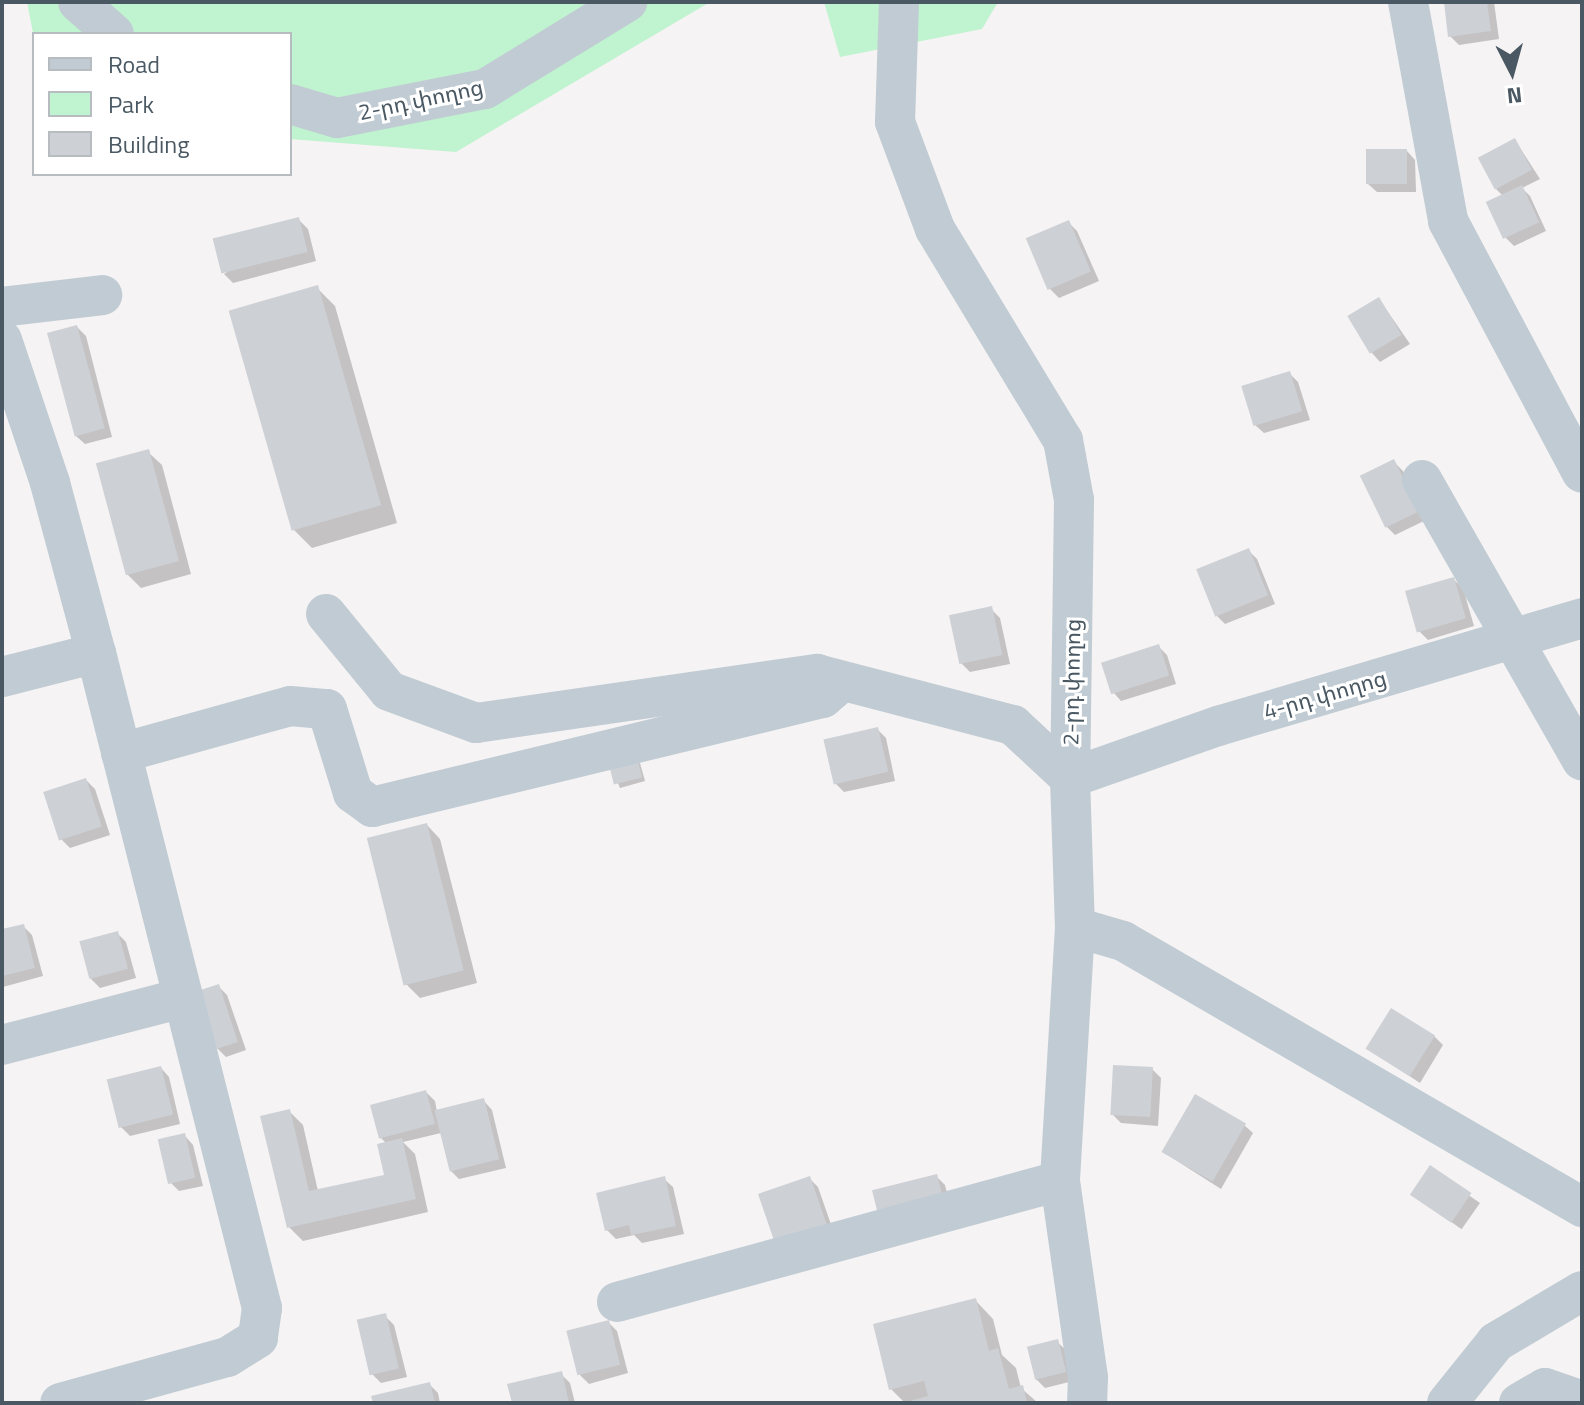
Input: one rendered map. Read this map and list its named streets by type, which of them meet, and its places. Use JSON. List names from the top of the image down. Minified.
{"streets":{"street":["2-րդ փողոց","4-րդ փողոց"]},"crossings":[["2-րդ փողոց","4-րդ փողոց"]],"legend":["Road","Park","Building"],"north":"bottom"}
